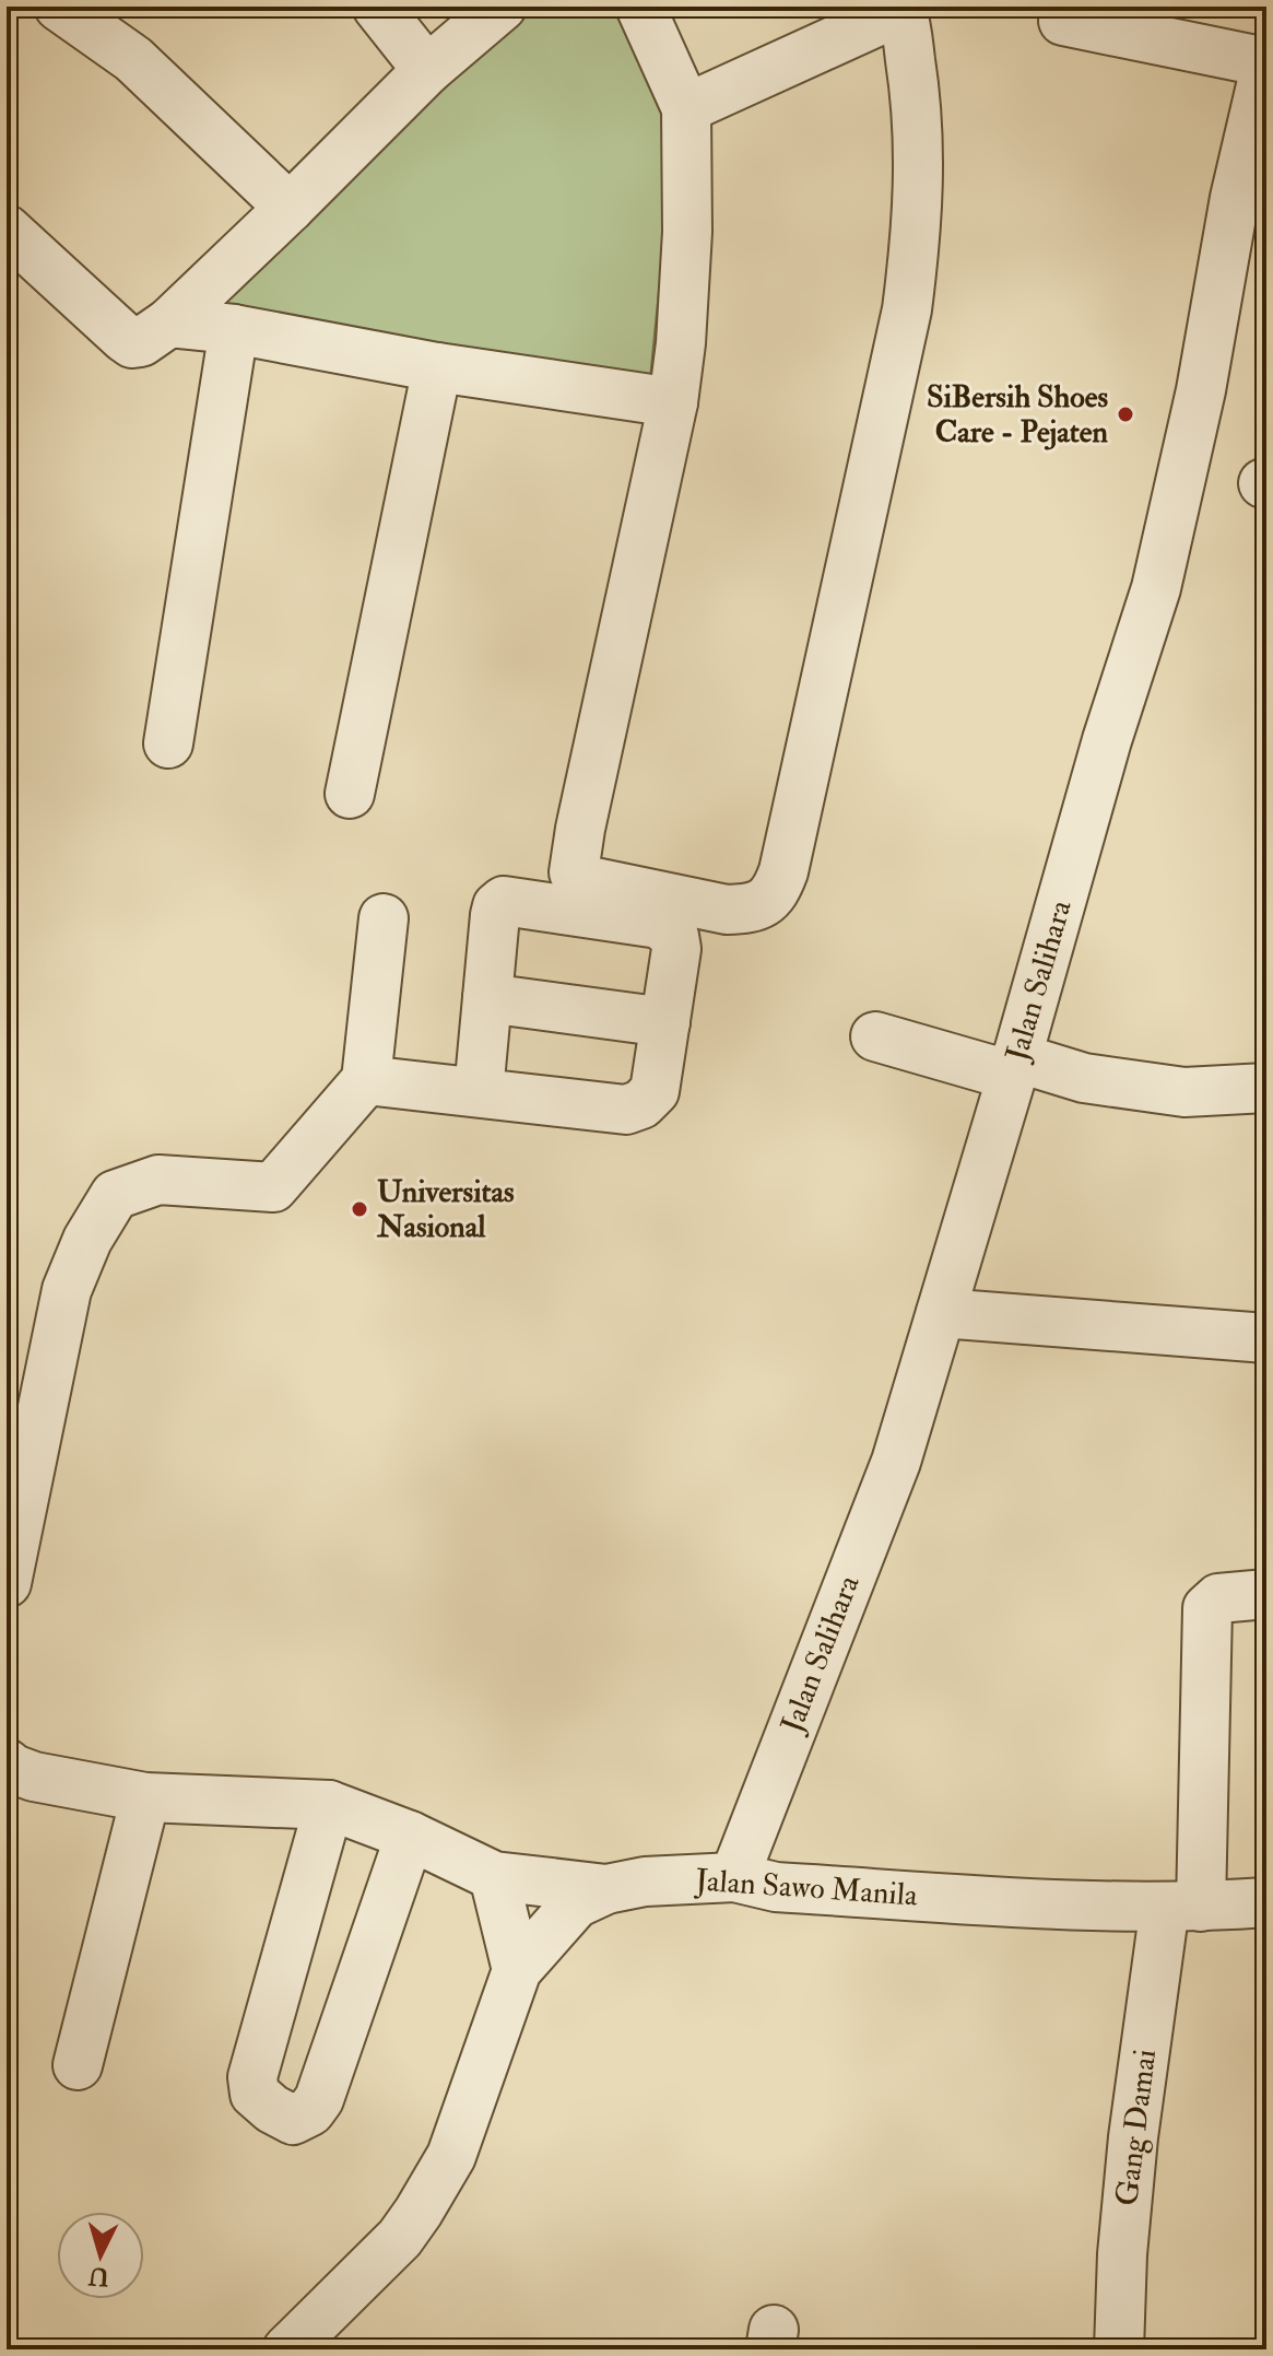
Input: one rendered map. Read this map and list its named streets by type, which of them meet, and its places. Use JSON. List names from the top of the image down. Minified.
{"streets":{"street":["Jalan Salihara","Jalan Sawo Manila","Gang Damai"]},"crossings":[["Jalan Salihara","Jalan Sawo Manila"],["Jalan Sawo Manila","Gang Damai"]],"places":["SiBersih Shoes Care - Pejaten","Universitas Nasional"],"north":"bottom"}
